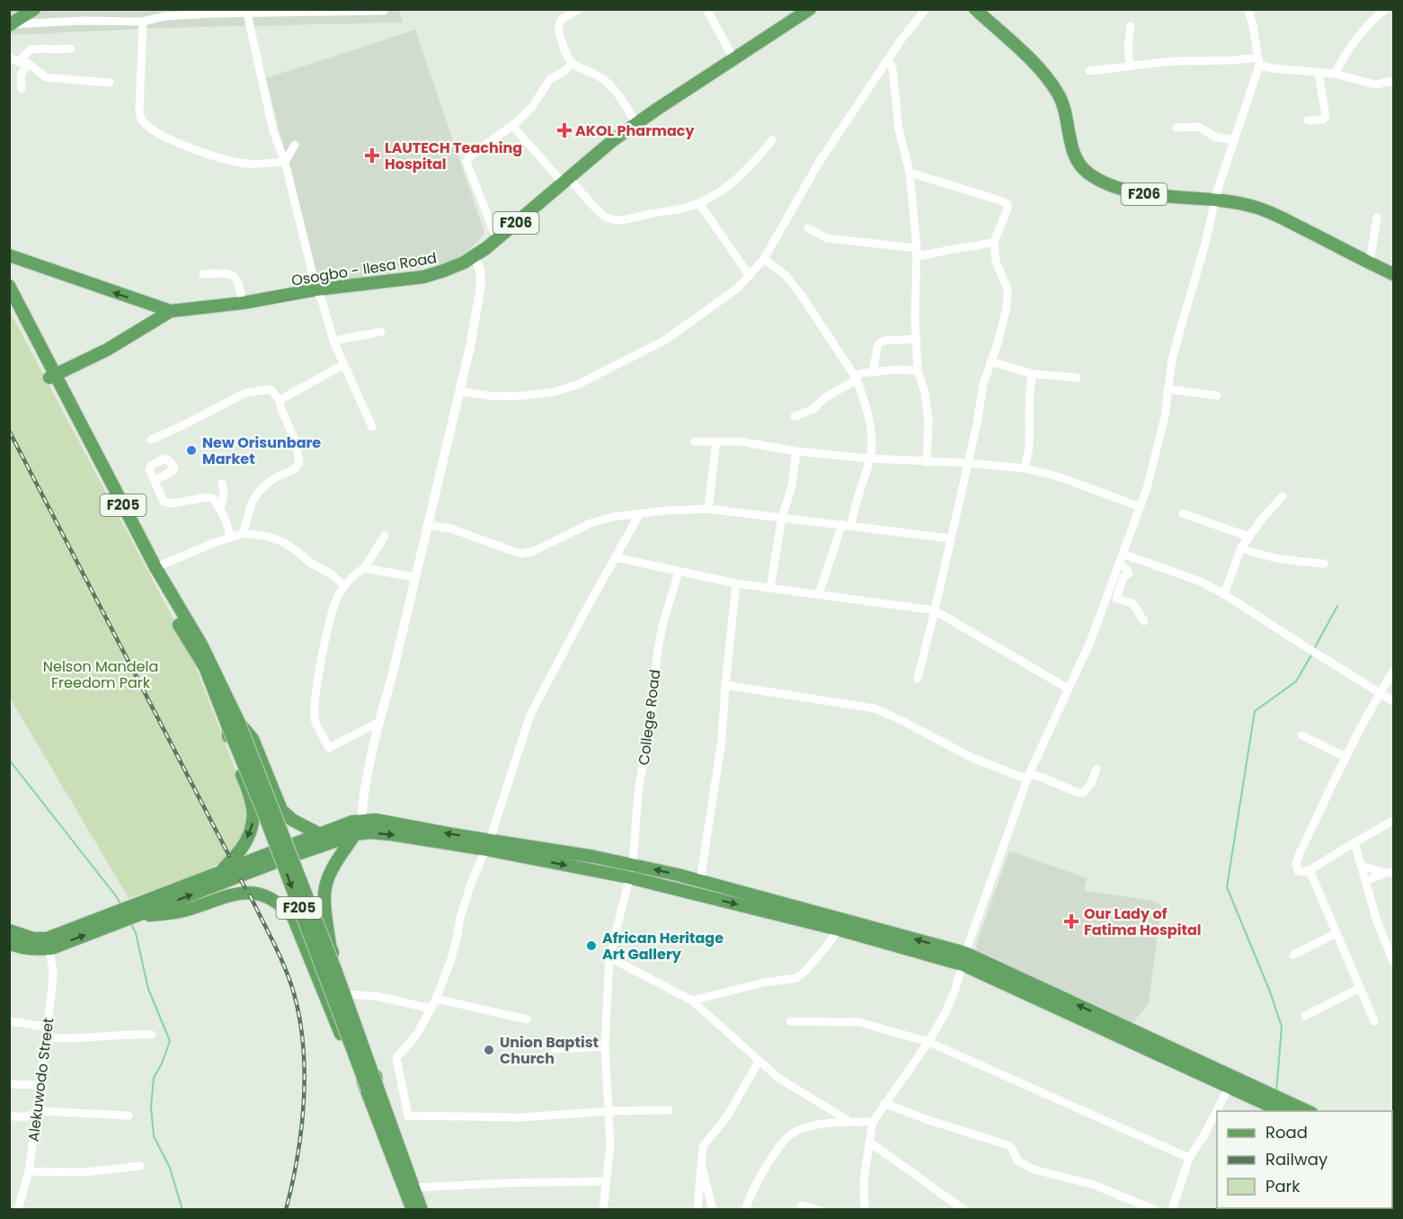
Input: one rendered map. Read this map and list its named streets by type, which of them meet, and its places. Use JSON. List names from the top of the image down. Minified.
{"streets":{"main road":["F206","Osogbo - Ilesa Road","F205"],"street":["College Road","Alekuwodo Street"]},"crossings":[["F206","Osogbo - Ilesa Road"],["F206","F205"]],"parks":["Nelson Mandela Freedom Park"],"places":{"health":["AKOL Pharmacy","LAUTECH Teaching Hospital","Our Lady of Fatima Hospital"],"other":["New Orisunbare Market","African Heritage Art Gallery","Union Baptist Church"]},"legend":["Road","Railway","Park"]}
